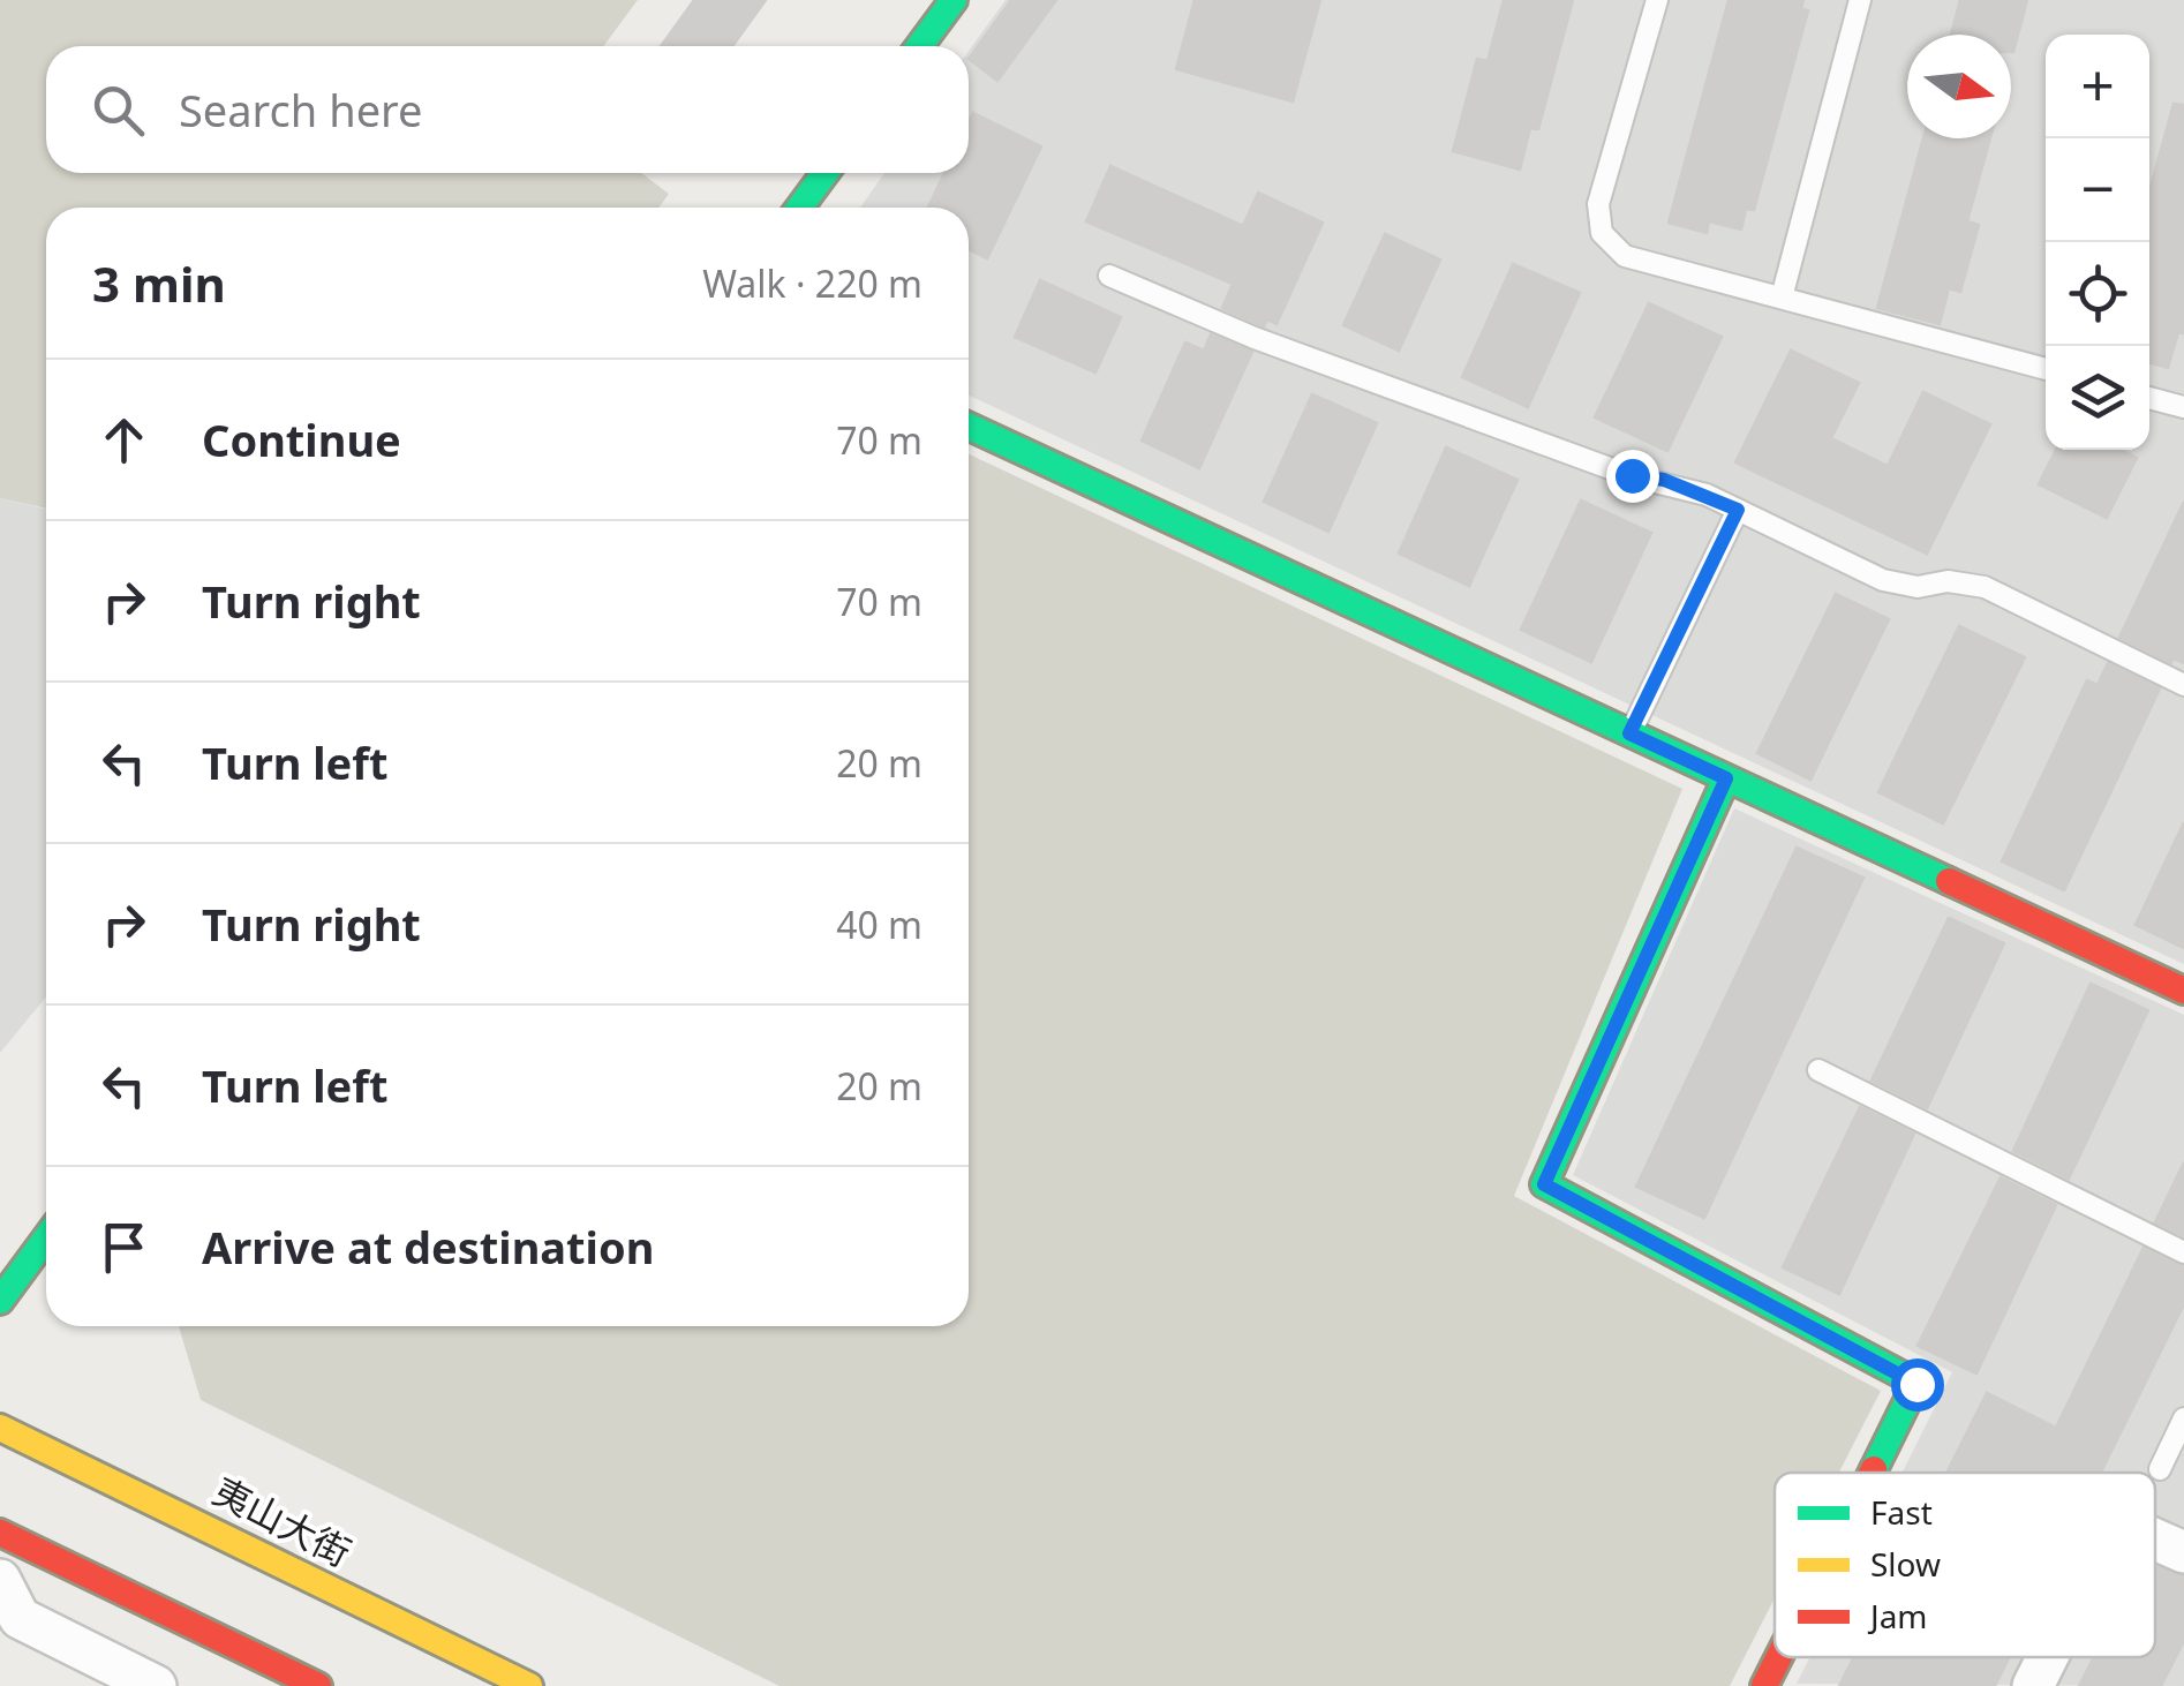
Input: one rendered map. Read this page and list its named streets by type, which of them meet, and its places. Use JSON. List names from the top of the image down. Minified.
{"streets":{"street":["夷山大街"]},"legend":["Fast","Slow","Jam"],"north":"right","page":{"map_buttons":["+","−"],"search":"Search here","heading":["3 min","Walk · 220 m"],"list":[["Continue","70 m"],["Turn right","70 m"],["Turn left","20 m"],["Turn right","40 m"],["Turn left","20 m"],"Arrive at destination"]}}
